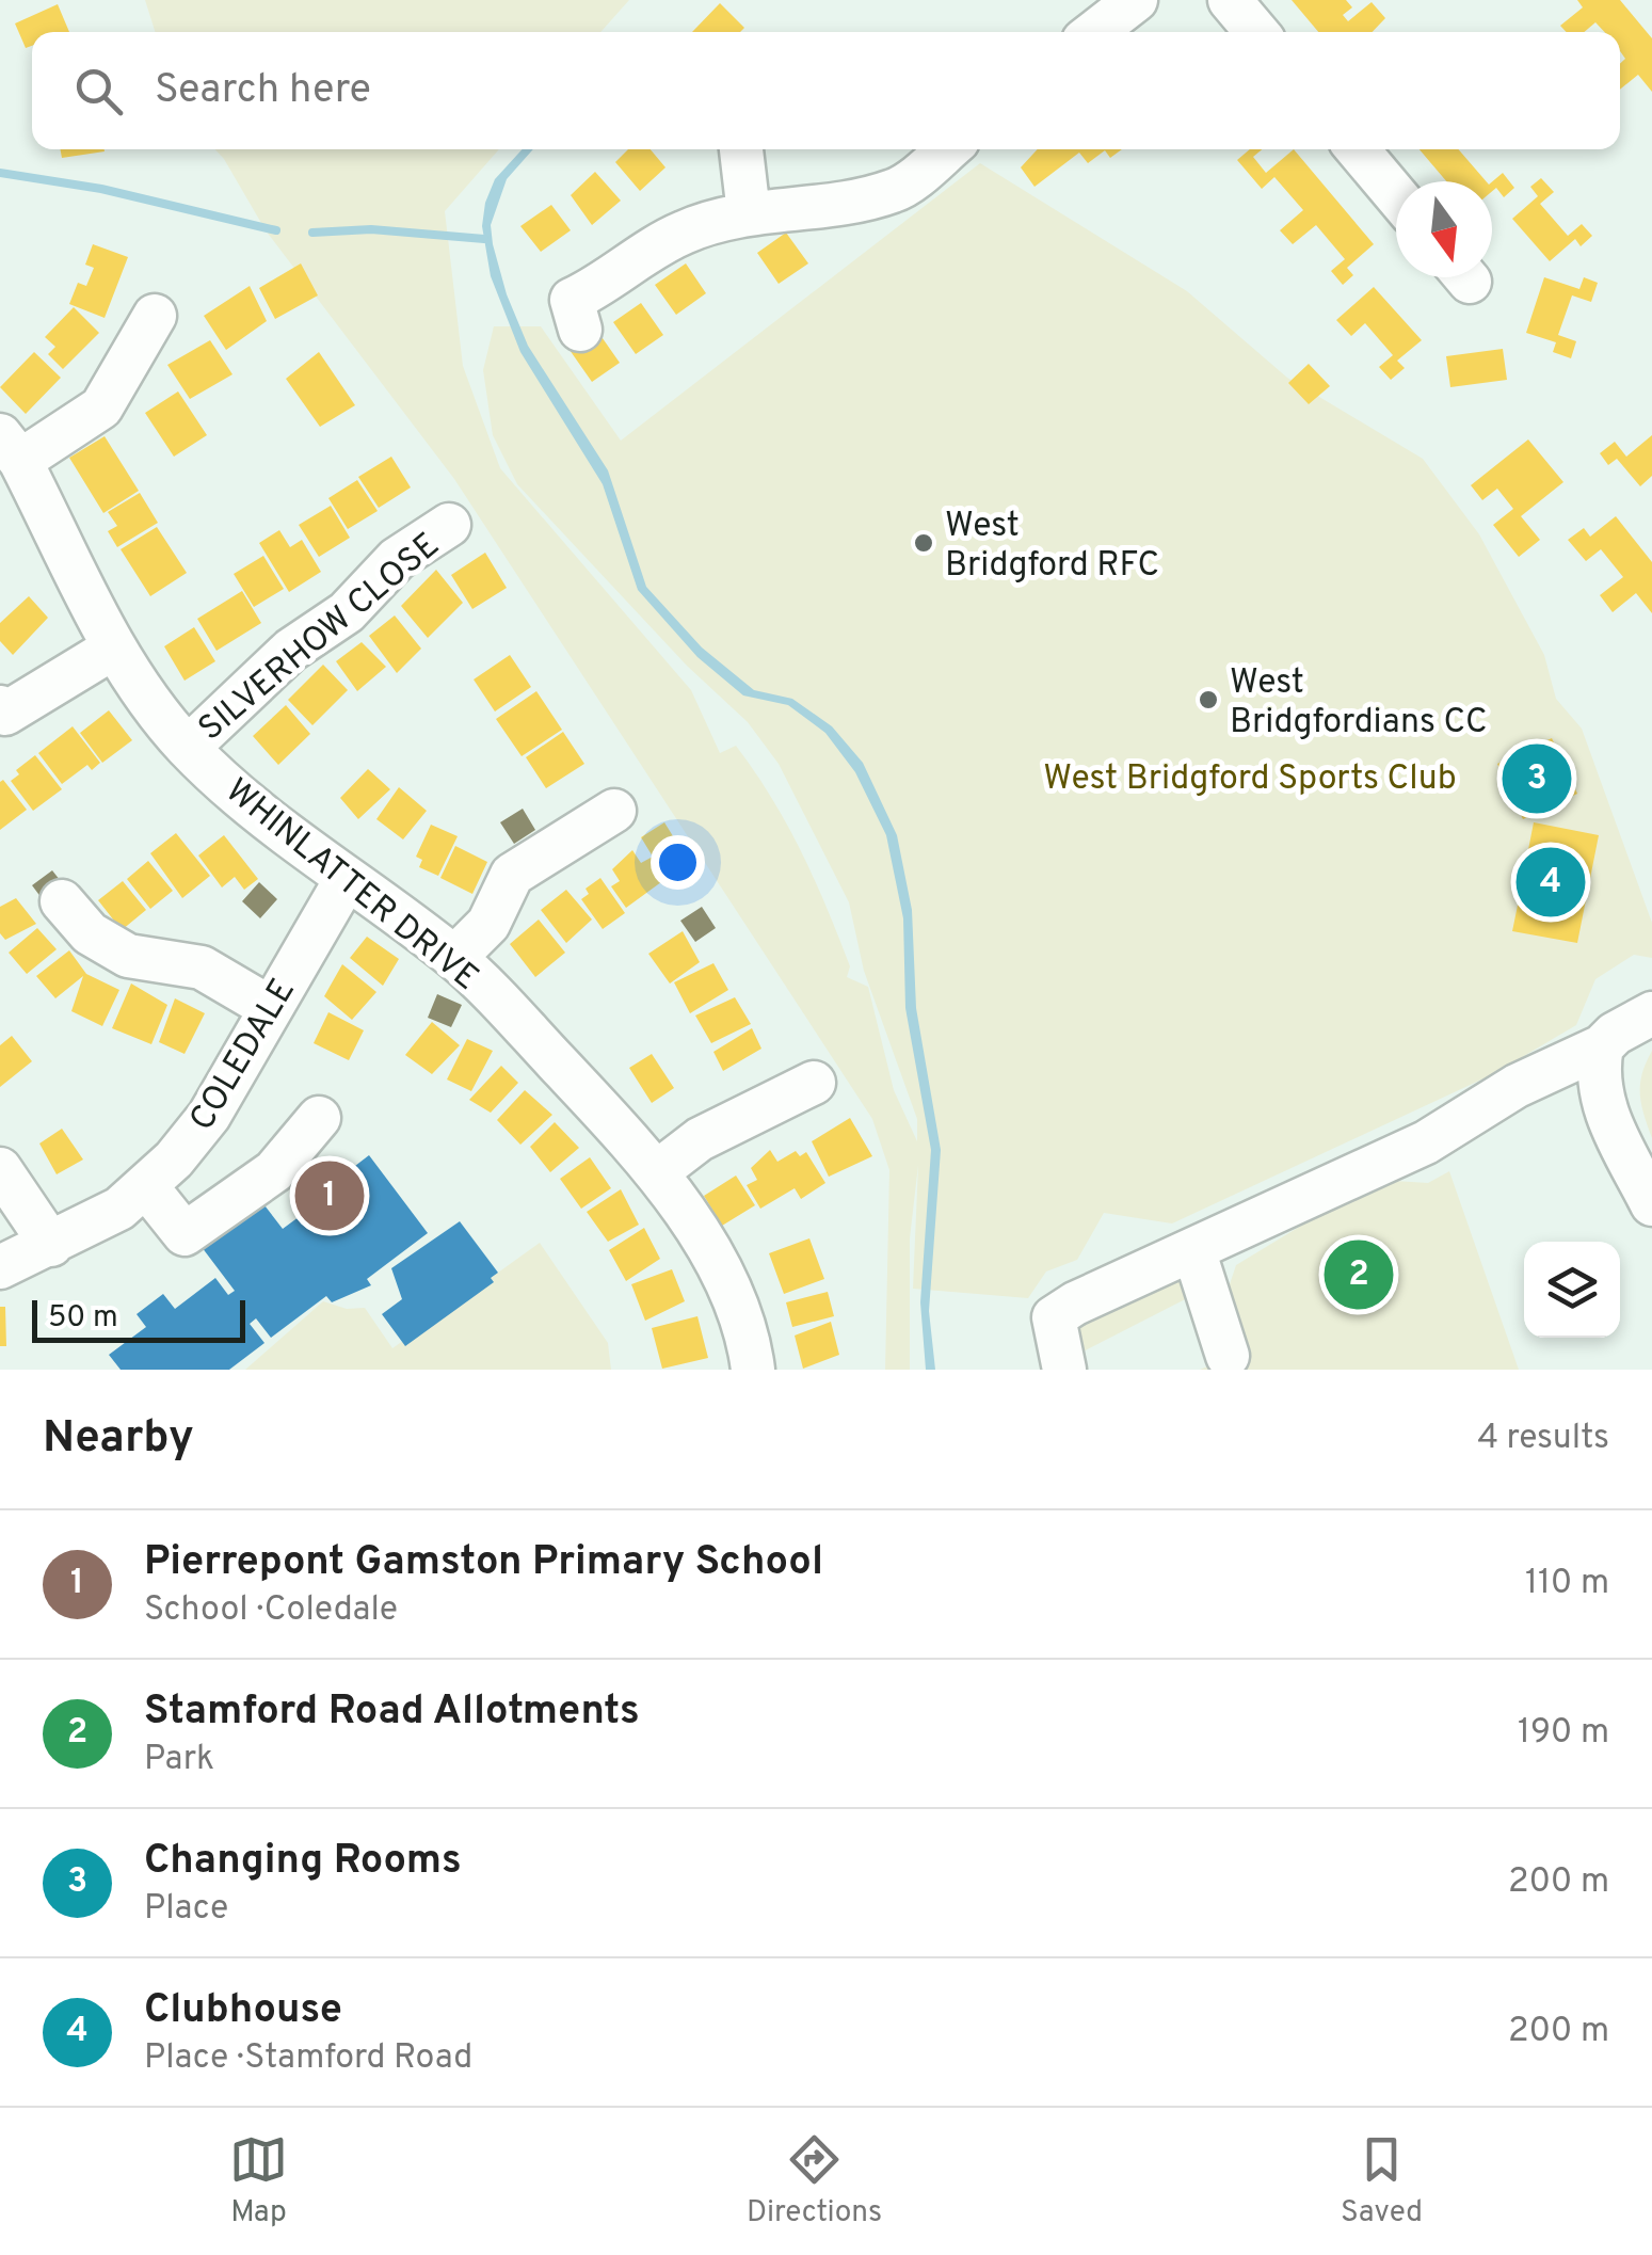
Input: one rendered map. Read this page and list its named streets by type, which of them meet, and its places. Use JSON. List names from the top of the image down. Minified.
{"streets":{"street":["SILVERHOW CLOSE","WHINLATTER DRIVE","COLEDALE"]},"crossings":[["SILVERHOW CLOSE","WHINLATTER DRIVE"],["WHINLATTER DRIVE","COLEDALE"]],"parks":["West Bridgford Sports Club"],"places":["West Bridgford RFC","West Bridgfordians CC"],"scale_bar":"50 m","north":"bottom","page":{"search":"Search here","pins":["3","4","1","2"],"scale":"50 m","heading":["Nearby","4 results"],"list":[{"mark":"1","name":"Pierrepont Gamston Primary School","note":"School · Coledale","value":"110 m"},{"mark":"2","name":"Stamford Road Allotments","note":"Park","value":"190 m"},{"mark":"3","name":"Changing Rooms","note":"Place","value":"200 m"},{"mark":"4","name":"Clubhouse","note":"Place · Stamford Road","value":"200 m"}],"nav":["Map","Directions","Saved"]}}
